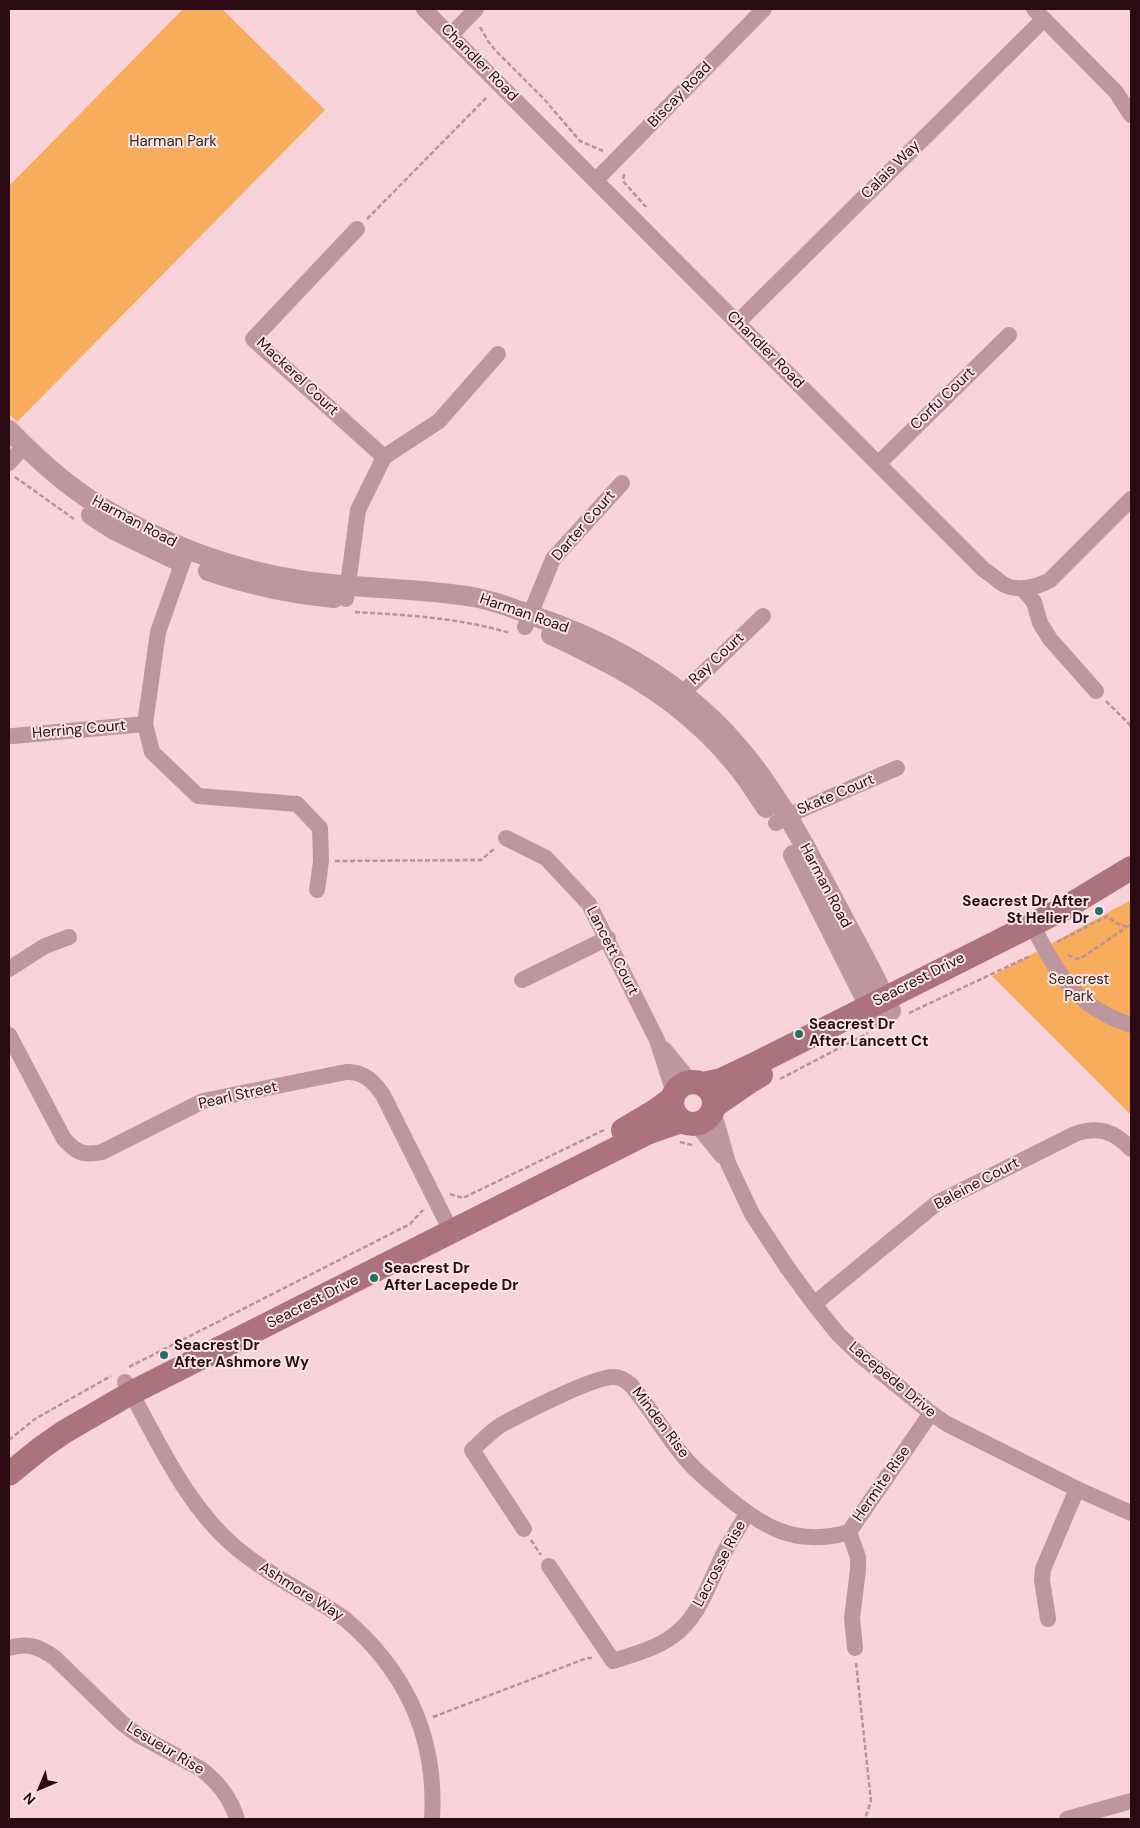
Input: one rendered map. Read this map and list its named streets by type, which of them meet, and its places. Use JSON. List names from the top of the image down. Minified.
{"streets":{"main road":["Seacrest Drive"],"street":["Chandler Road","Biscay Road","Calais Way","Mackerel Court","Corfu Court","Harman Road","Darter Court","Ray Court","Herring Court","Skate Court","Lancett Court","Pearl Street","Baleine Court","Lacepede Drive","Minden Rise","Hermite Rise","Lacrosse Rise","Ashmore Way","Lesueur Rise"]},"crossings":[["Chandler Road","Biscay Road"],["Chandler Road","Calais Way"],["Chandler Road","Corfu Court"],["Harman Road","Darter Court"],["Harman Road","Ray Court"],["Harman Road","Skate Court"],["Harman Road","Seacrest Drive"],["Lancett Court","Seacrest Drive"],["Seacrest Drive","Pearl Street"],["Seacrest Drive","Lacepede Drive"],["Seacrest Drive","Ashmore Way"],["Baleine Court","Lacepede Drive"],["Lacepede Drive","Hermite Rise"],["Minden Rise","Hermite Rise"],["Minden Rise","Lacrosse Rise"]],"parks":["Harman Park","Seacrest Park"],"places":["Seacrest Dr After St Helier Dr","Seacrest Dr After Lancett Ct","Seacrest Dr After Lacepede Dr","Seacrest Dr After Ashmore Wy"],"north":"bottom left"}
